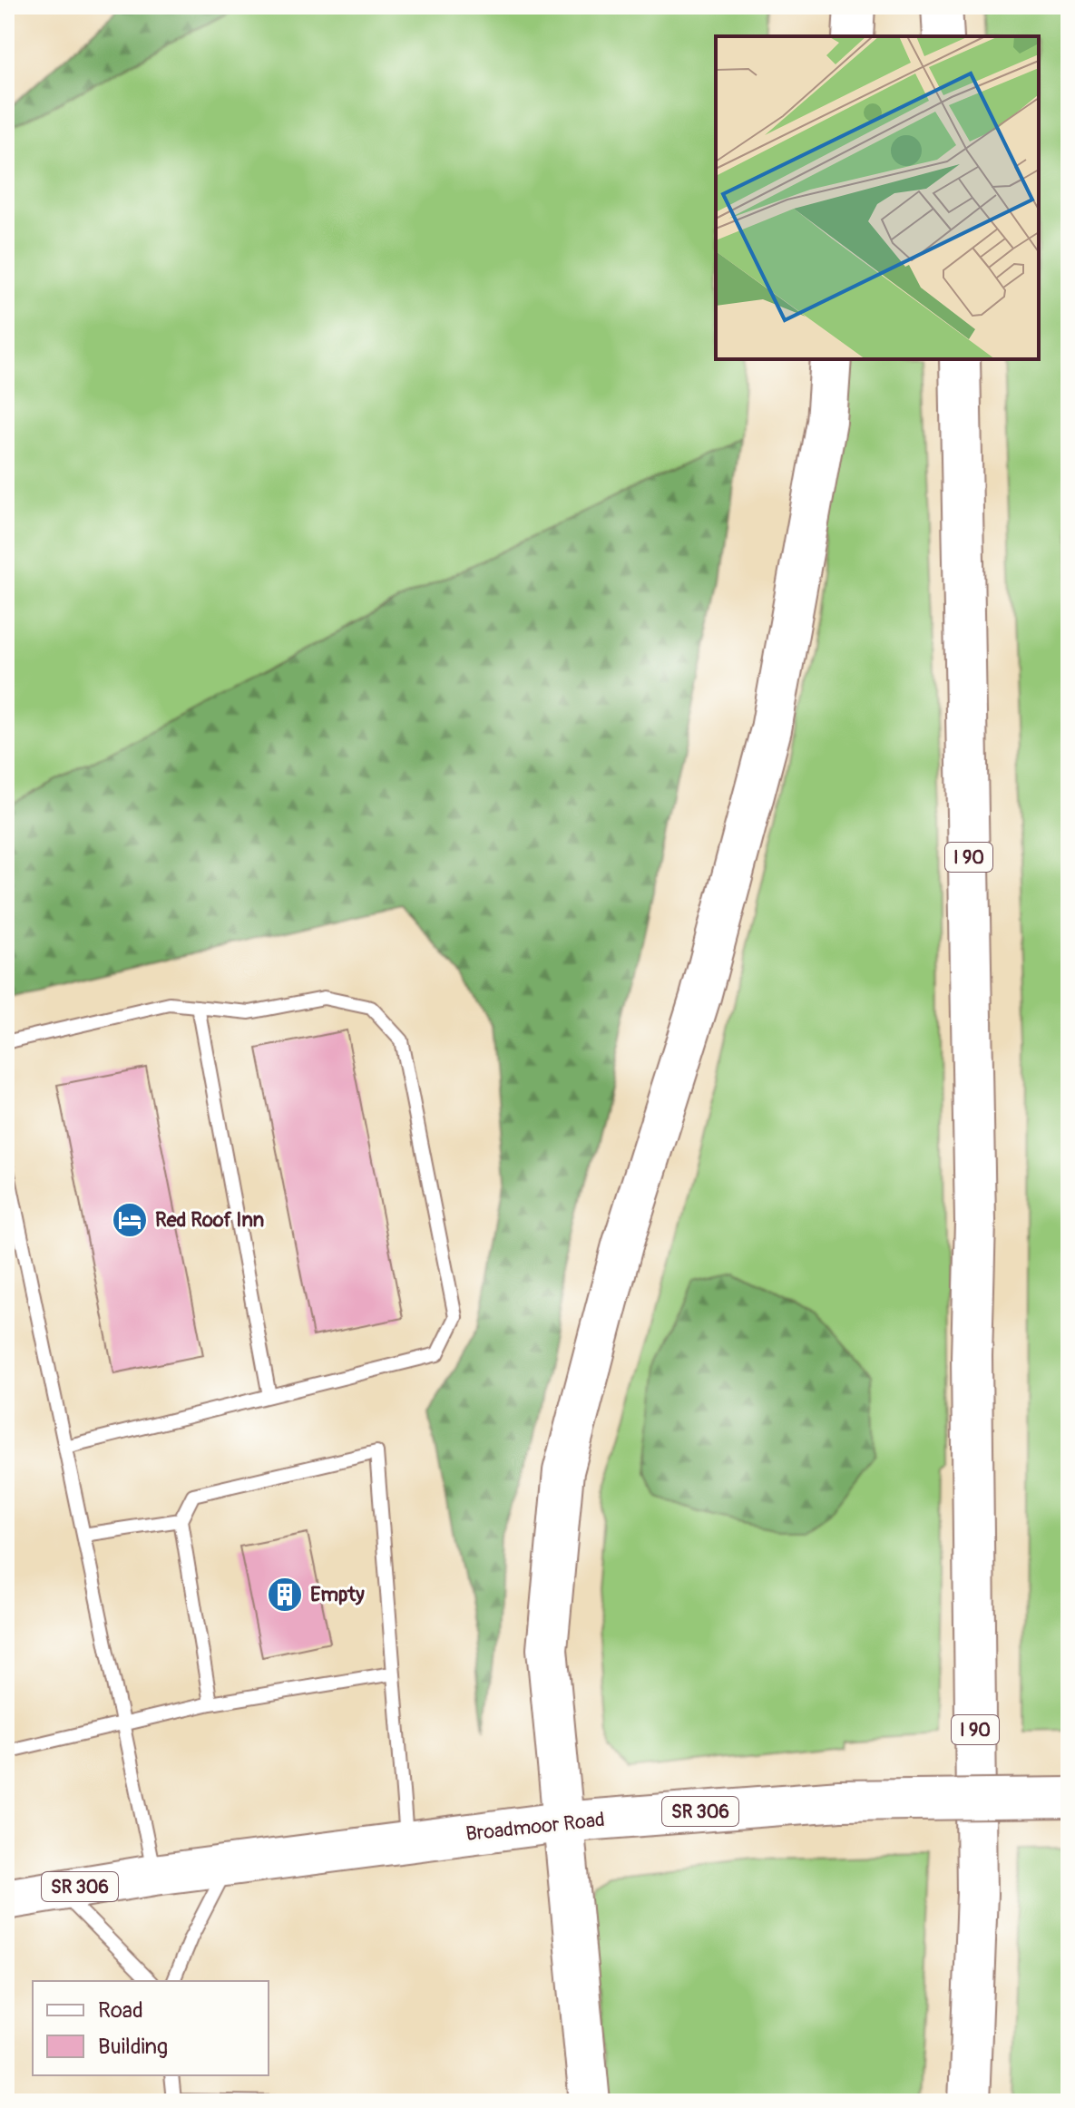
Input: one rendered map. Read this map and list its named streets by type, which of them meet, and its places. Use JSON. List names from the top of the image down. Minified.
{"streets":{"main road":["I 90","SR 306","Broadmoor Road"]},"places":{"hotel":["Red Roof Inn"],"building":["Empty"]},"legend":["Road","Building"]}
